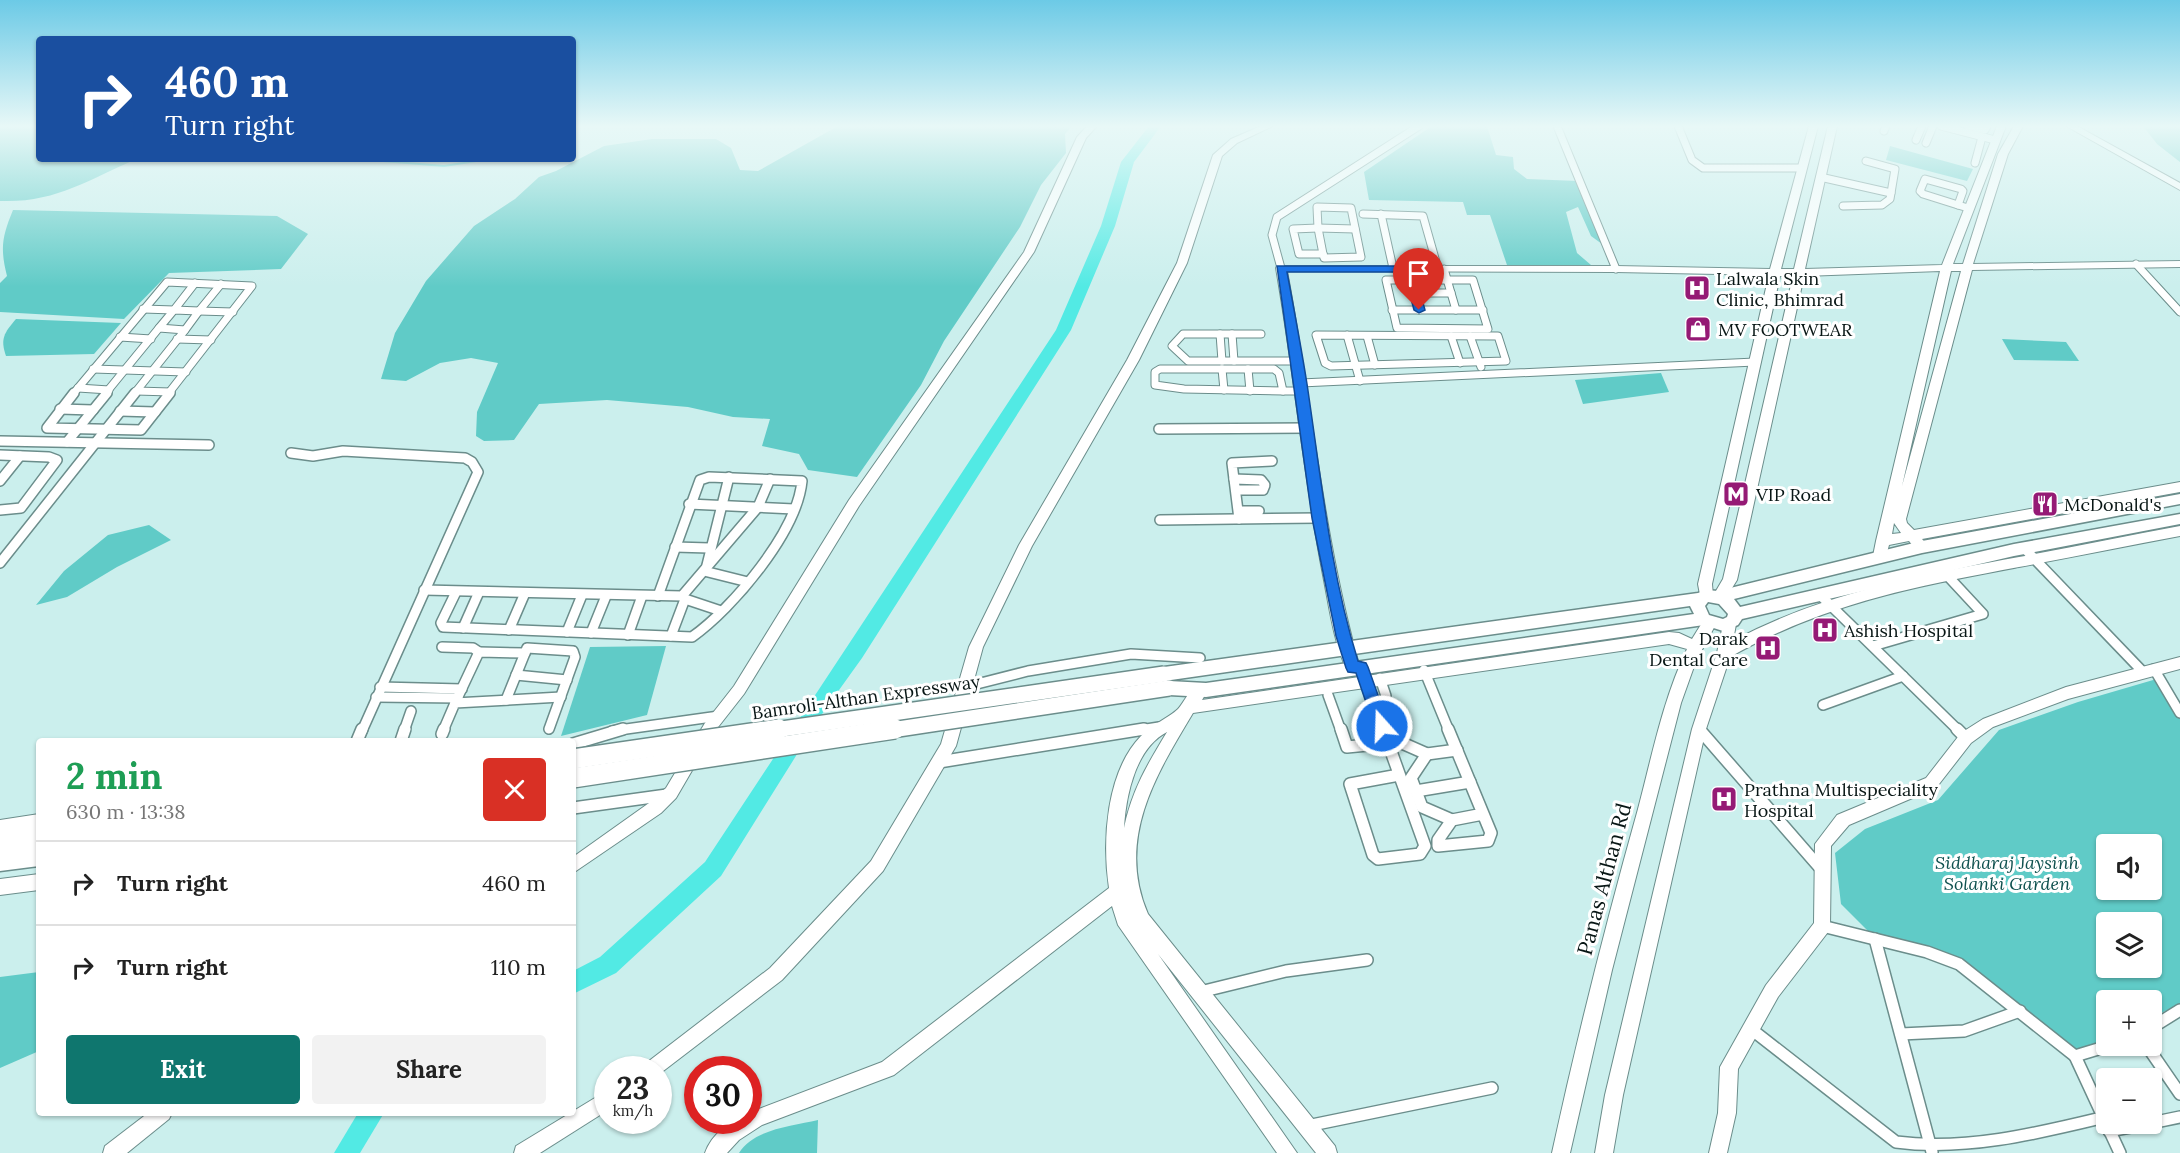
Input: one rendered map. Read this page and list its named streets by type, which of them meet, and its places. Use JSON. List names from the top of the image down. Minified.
{"streets":{"main road":["Bamroli-Althan Expressway"],"street":["Panas Althan Rd"]},"parks":["Siddharaj Jaysinh Solanki Garden"],"places":{"hospital":["Lalwala Skin Clinic, Bhimrad","Ashish Hospital","Darak Dental Care","Prathna Multispeciality Hospital"],"shop":["MV FOOTWEAR"],"metro station":["VIP Road"],"restaurant":["McDonald's"]},"page":{"turn":["460 m","Turn right"],"heading":["2 min","630 m · 13:38"],"map_buttons":["+","−"],"list":[{"name":"Turn right","value":"460 m"},{"name":"Turn right","value":"110 m"}],"buttons":["Exit","Share"],"speed":"23 km/h","limit":"30"}}
